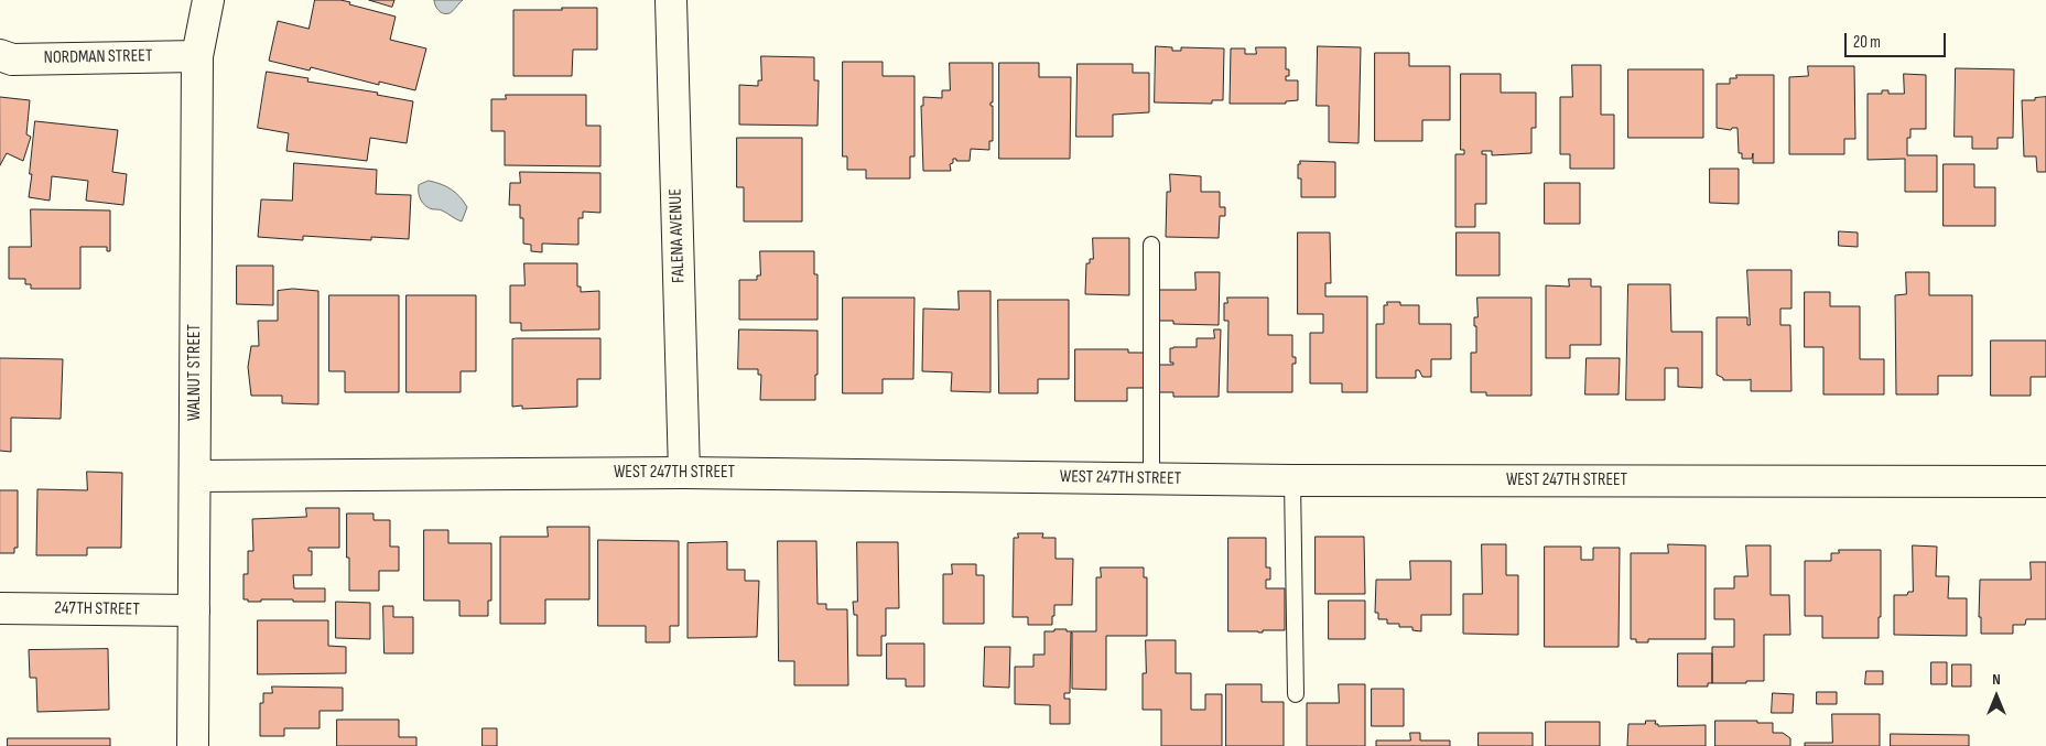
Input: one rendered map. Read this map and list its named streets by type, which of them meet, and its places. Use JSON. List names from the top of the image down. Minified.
{"streets":{"street":["NORDMAN STREET","FALENA AVENUE","WALNUT STREET","WEST 247TH STREET","247TH STREET"]},"crossings":[["NORDMAN STREET","WALNUT STREET"],["FALENA AVENUE","WEST 247TH STREET"],["WALNUT STREET","WEST 247TH STREET"],["WALNUT STREET","247TH STREET"]],"scale_bar":"20 m","north":"top"}
